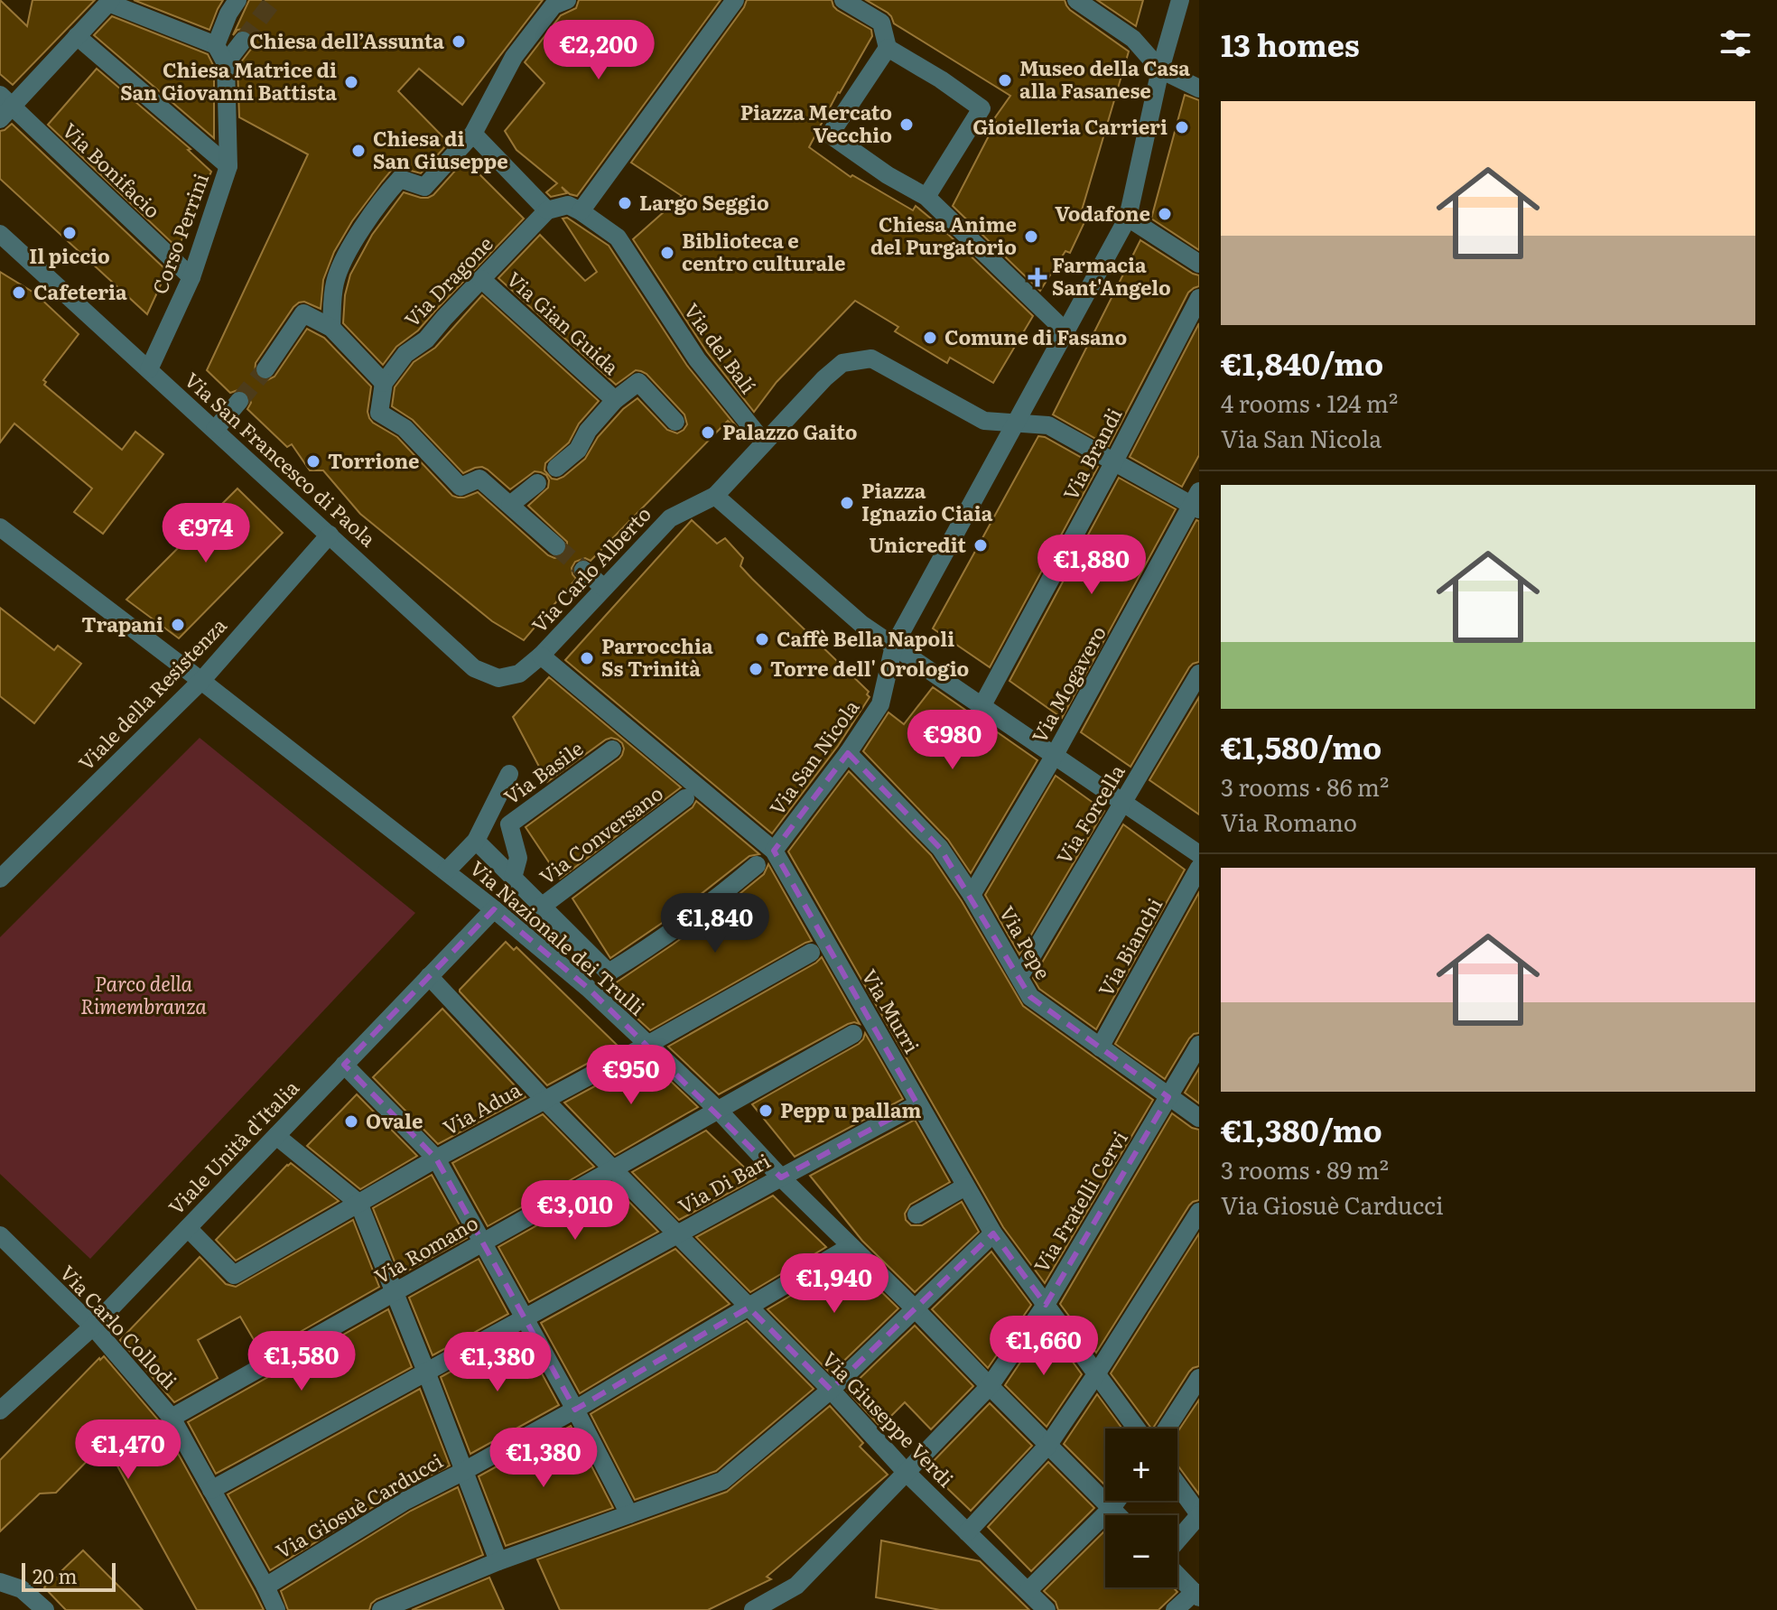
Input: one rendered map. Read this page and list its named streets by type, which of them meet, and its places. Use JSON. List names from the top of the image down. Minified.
{"streets":{"street":["Via Bonifacio","Corso Perrini","Via Dragone","Via Gian Guida","Via del Balí","Via Brandi","Via San Francesco di Paola","Via Carlo Alberto","Via Mogavero","Viale della Resistenza","Via San Nicola","Via Basile","Via Forcella","Via Conversano","Via Nazionale dei Trulli","Via Pepe","Via Bianchi","Via Murri","Via Adua","Viale Unità d'Italia","Via Di Bari","Via Fratelli Cervi","Via Romano","Via Carlo Collodi","Via Giuseppe Verdi","Via Giosuè Carducci"]},"crossings":[["Via Bonifacio","Corso Perrini"],["Corso Perrini","Via San Francesco di Paola"],["Via Dragone","Via Gian Guida"],["Via San Francesco di Paola","Via Carlo Alberto"],["Via San Francesco di Paola","Viale della Resistenza"],["Via San Francesco di Paola","Via Murri"],["Via Carlo Alberto","Via Murri"],["Via Mogavero","Via Pepe"],["Viale della Resistenza","Via Nazionale dei Trulli"],["Via San Nicola","Via Pepe"],["Via San Nicola","Via Murri"],["Via Forcella","Via Pepe"],["Via Nazionale dei Trulli","Via Adua"],["Via Nazionale dei Trulli","Viale Unità d'Italia"],["Via Nazionale dei Trulli","Via Di Bari"],["Via Nazionale dei Trulli","Via Fratelli Cervi"],["Via Nazionale dei Trulli","Via Romano"],["Via Nazionale dei Trulli","Via Giosuè Carducci"],["Via Pepe","Via Bianchi"],["Via Pepe","Via Fratelli Cervi"],["Via Murri","Via Di Bari"],["Via Murri","Via Fratelli Cervi"],["Via Adua","Viale Unità d'Italia"],["Via Adua","Via Giuseppe Verdi"],["Viale Unità d'Italia","Via Carlo Collodi"],["Viale Unità d'Italia","Via Giuseppe Verdi"],["Via Di Bari","Via Carlo Collodi"],["Via Di Bari","Via Giuseppe Verdi"],["Via Fratelli Cervi","Via Giuseppe Verdi"],["Via Romano","Via Carlo Collodi"],["Via Romano","Via Giuseppe Verdi"],["Via Carlo Collodi","Via Giosuè Carducci"],["Via Giuseppe Verdi","Via Giosuè Carducci"]],"parks":["Parco della Rimembranza"],"places":{"other":["Chiesa dell’Assunta","Museo della Casa alla Fasanese","Chiesa Matrice di San Giovanni Battista","Piazza Mercato Vecchio","Gioielleria Carrieri","Chiesa di San Giuseppe","Largo Seggio","Vodafone","Il piccio","Chiesa Anime del Purgatorio","Biblioteca e centro culturale","Cafeteria","Comune di Fasano","Palazzo Gaito","Torrione","Piazza Ignazio Ciaia","Unicredit","Trapani","Caffè Bella Napoli","Parrocchia Ss Trinità","Torre dell' Orologio","Pepp u pallam","Ovale"],"health":["Farmacia Sant'Angelo"]},"scale_bar":"20 m","page":{"heading":"13 homes","price":["€2,200","€974","€1,880","€980","€1,840","€950","€3,010","€1,940","€1,660","€1,580","€1,380","€1,470","€1,380"],"list":[{"name":"€1,840/mo","note":"4 rooms · 124 m² · Via San Nicola"},{"name":"€1,580/mo","note":"3 rooms · 86 m² · Via Romano"},{"name":"€1,380/mo","note":"3 rooms · 89 m² · Via Giosuè Carducci"}],"map_buttons":["+","−"],"scale":"20 m"}}
